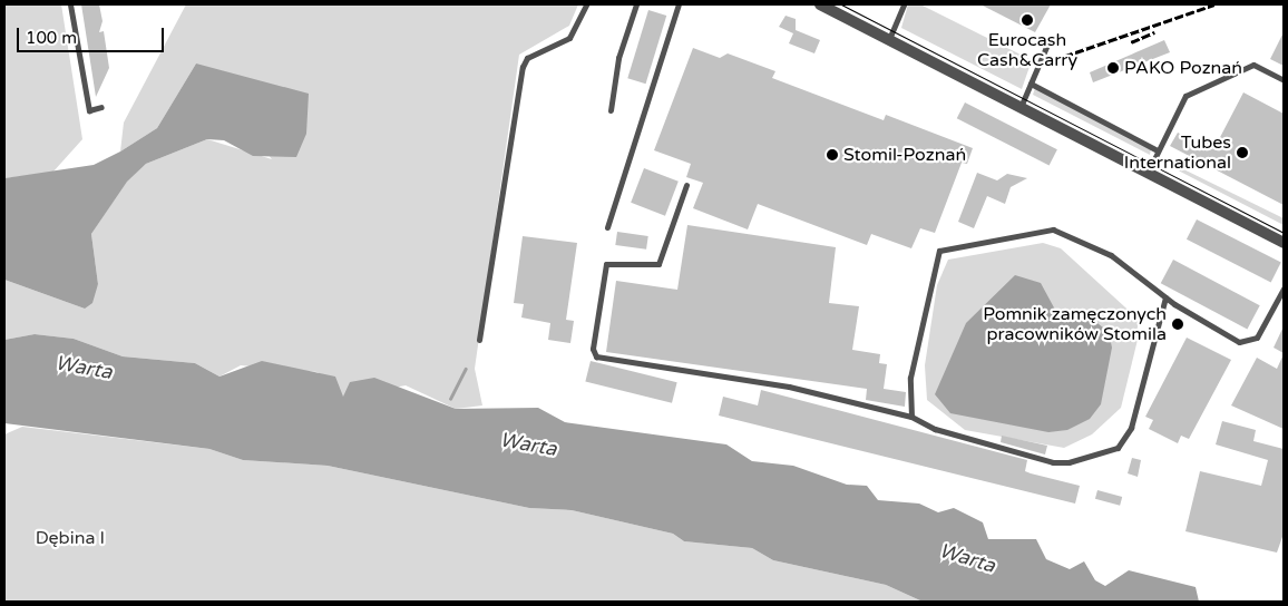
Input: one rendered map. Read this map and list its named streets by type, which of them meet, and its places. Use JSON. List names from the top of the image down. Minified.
{"water":["Warta"],"parks":["Dębina I"],"places":["Eurocash Cash&Carry","PAKO Poznań","Tubes International","Stomil-Poznań","Pomnik zamęczonych pracowników Stomila"],"scale_bar":"100 m"}
